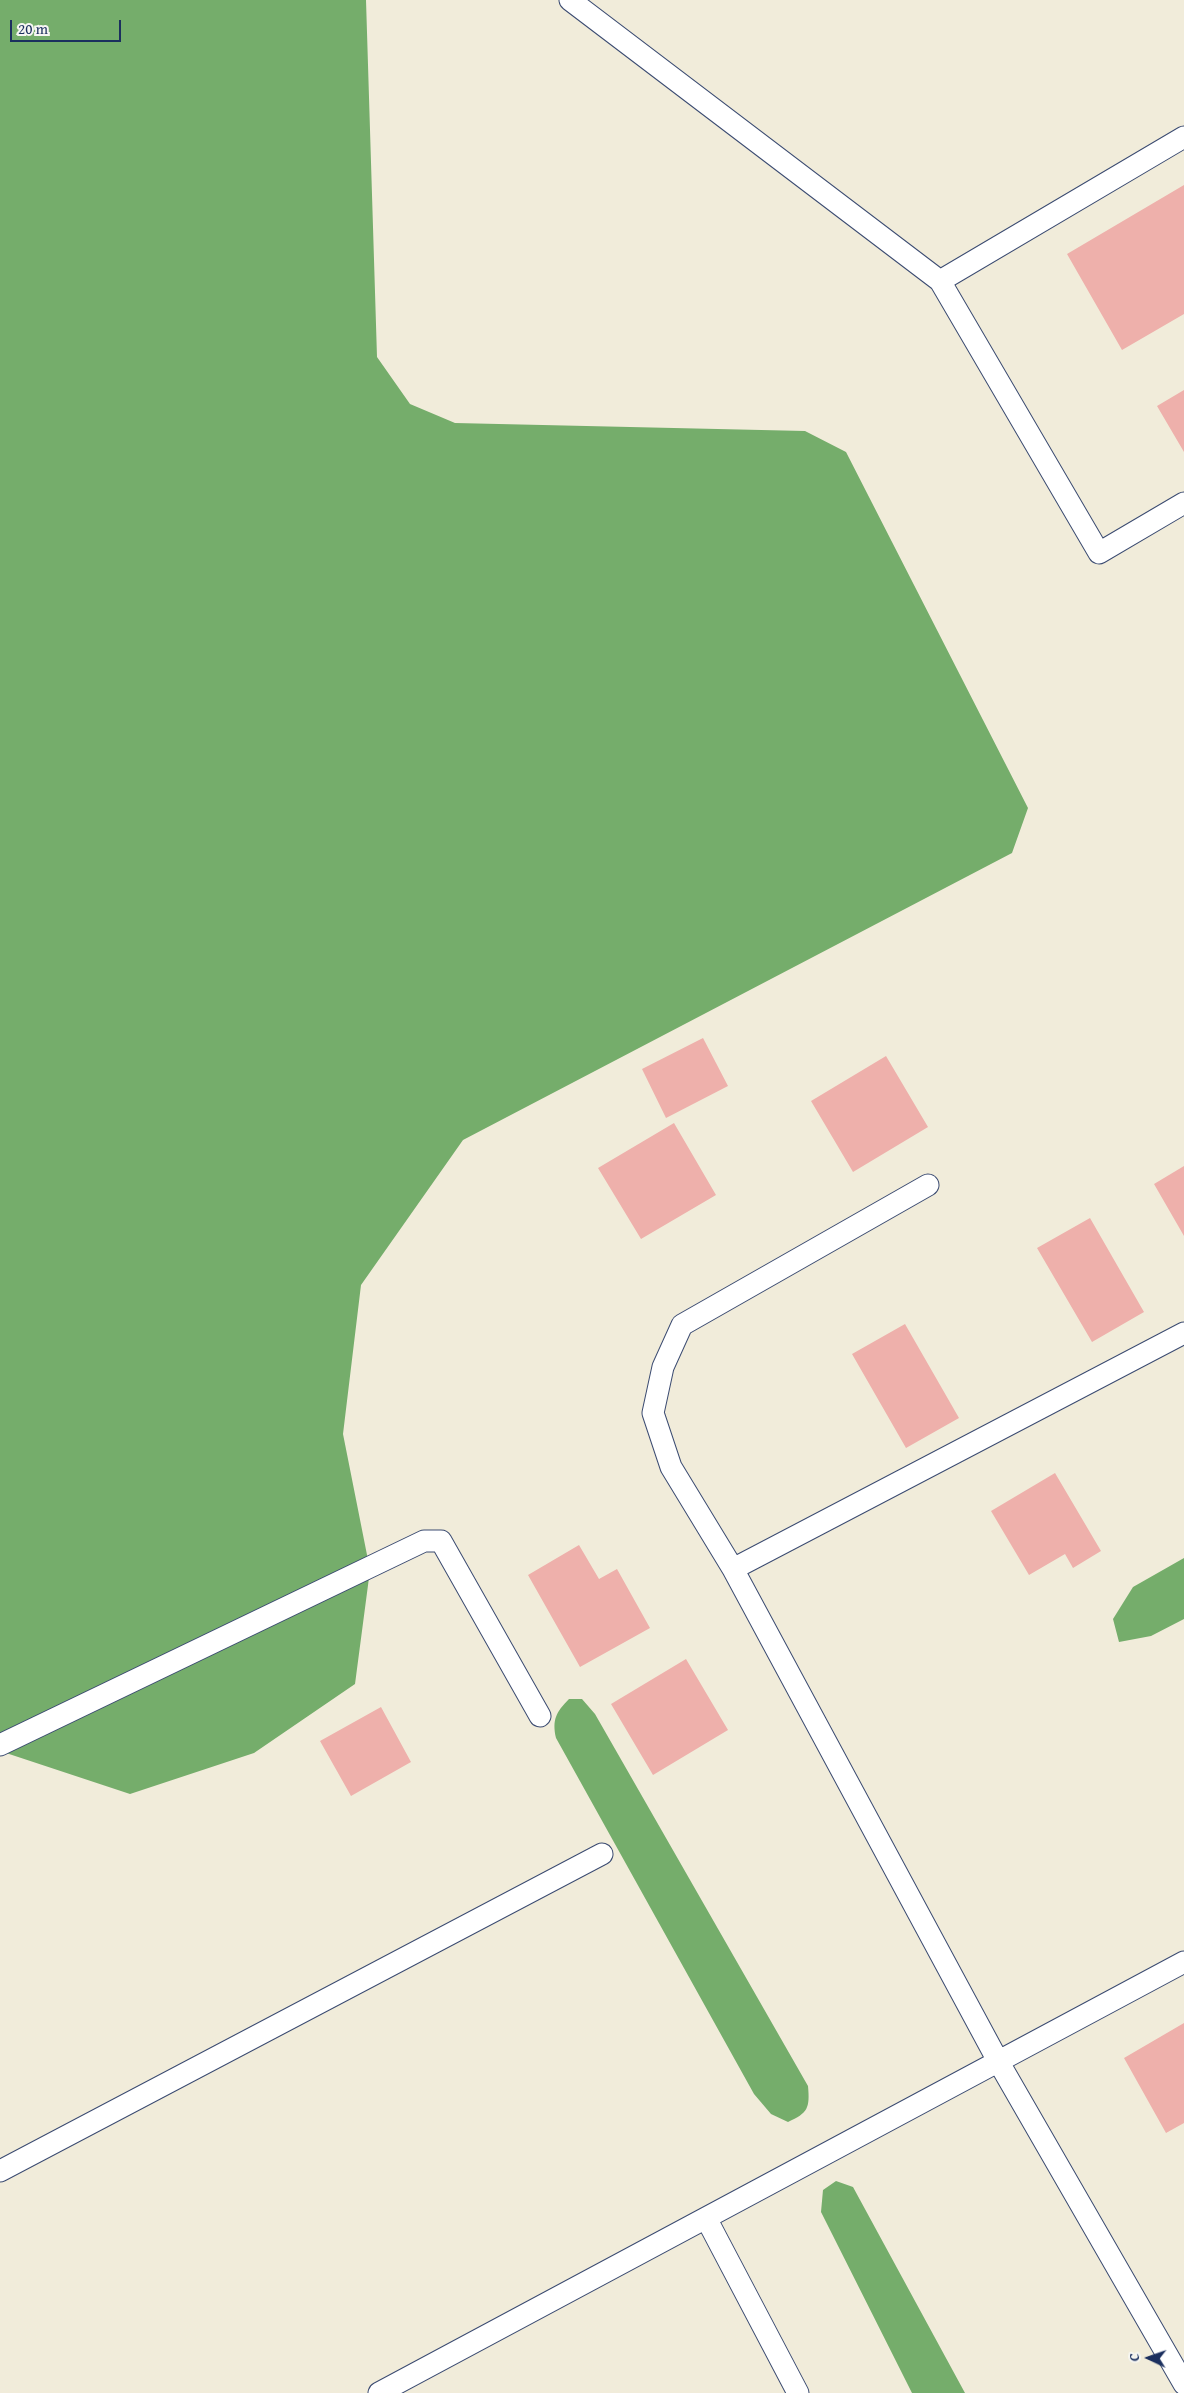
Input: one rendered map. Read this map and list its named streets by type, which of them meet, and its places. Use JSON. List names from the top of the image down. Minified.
{"scale_bar":"20 m","north":"left"}
